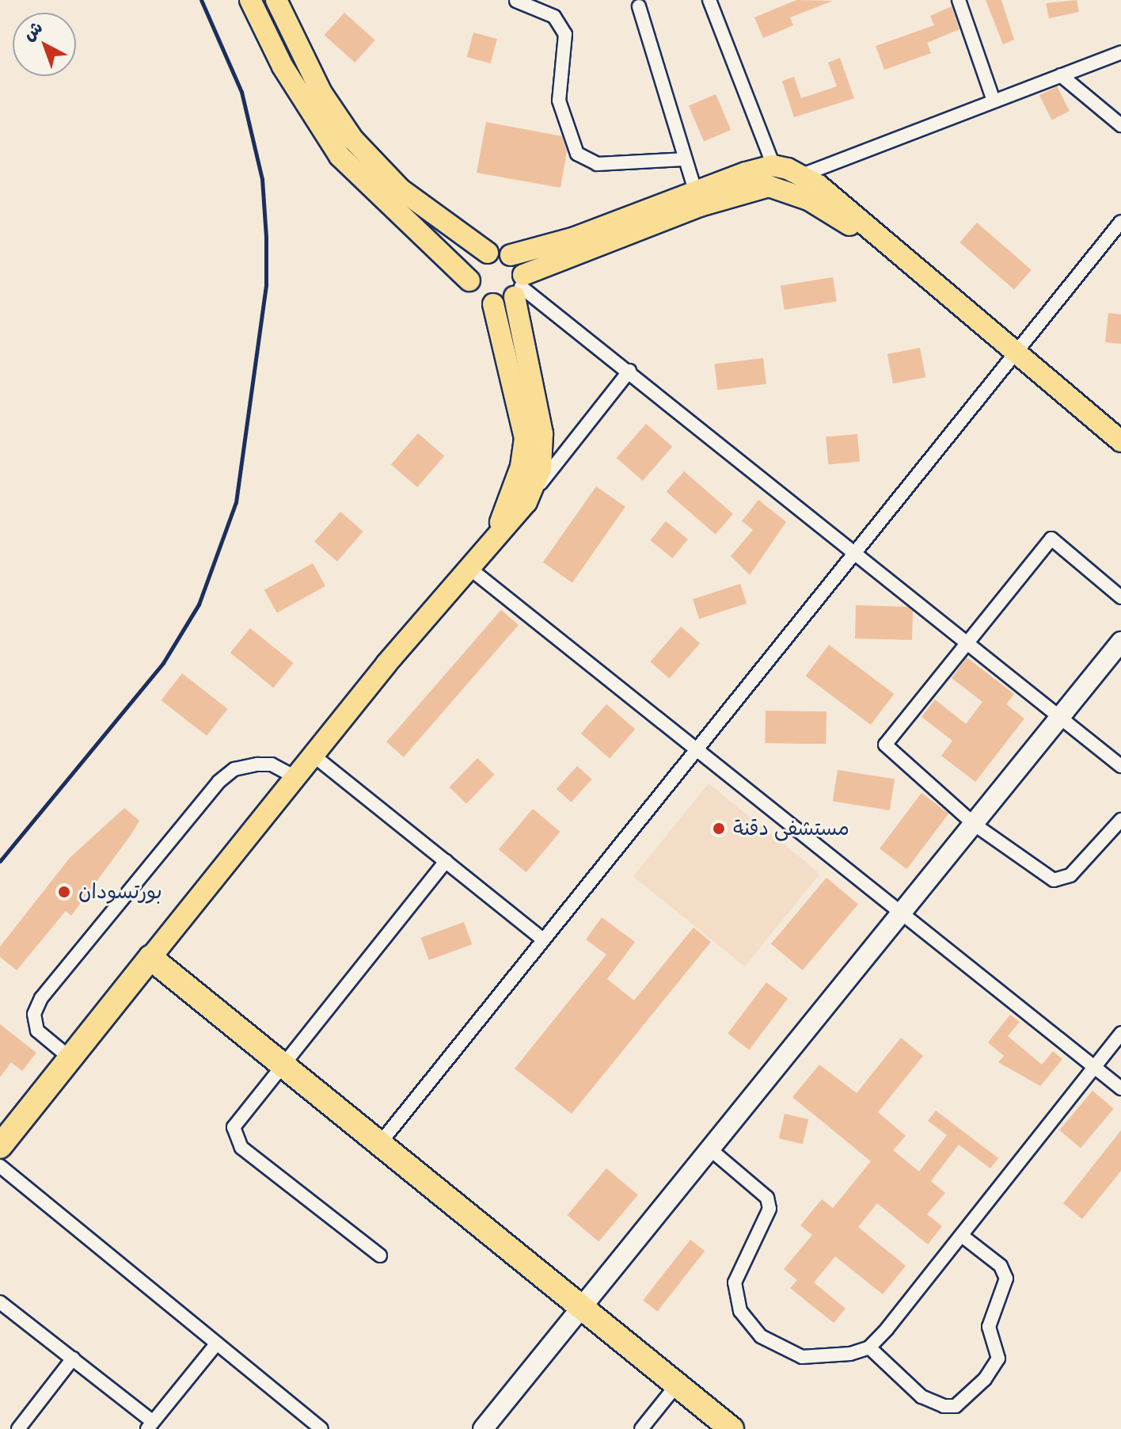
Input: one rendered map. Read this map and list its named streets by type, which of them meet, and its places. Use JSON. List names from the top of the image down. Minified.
{"places":["مستشفى دقنة","بورتسودان"],"north":"top left"}
